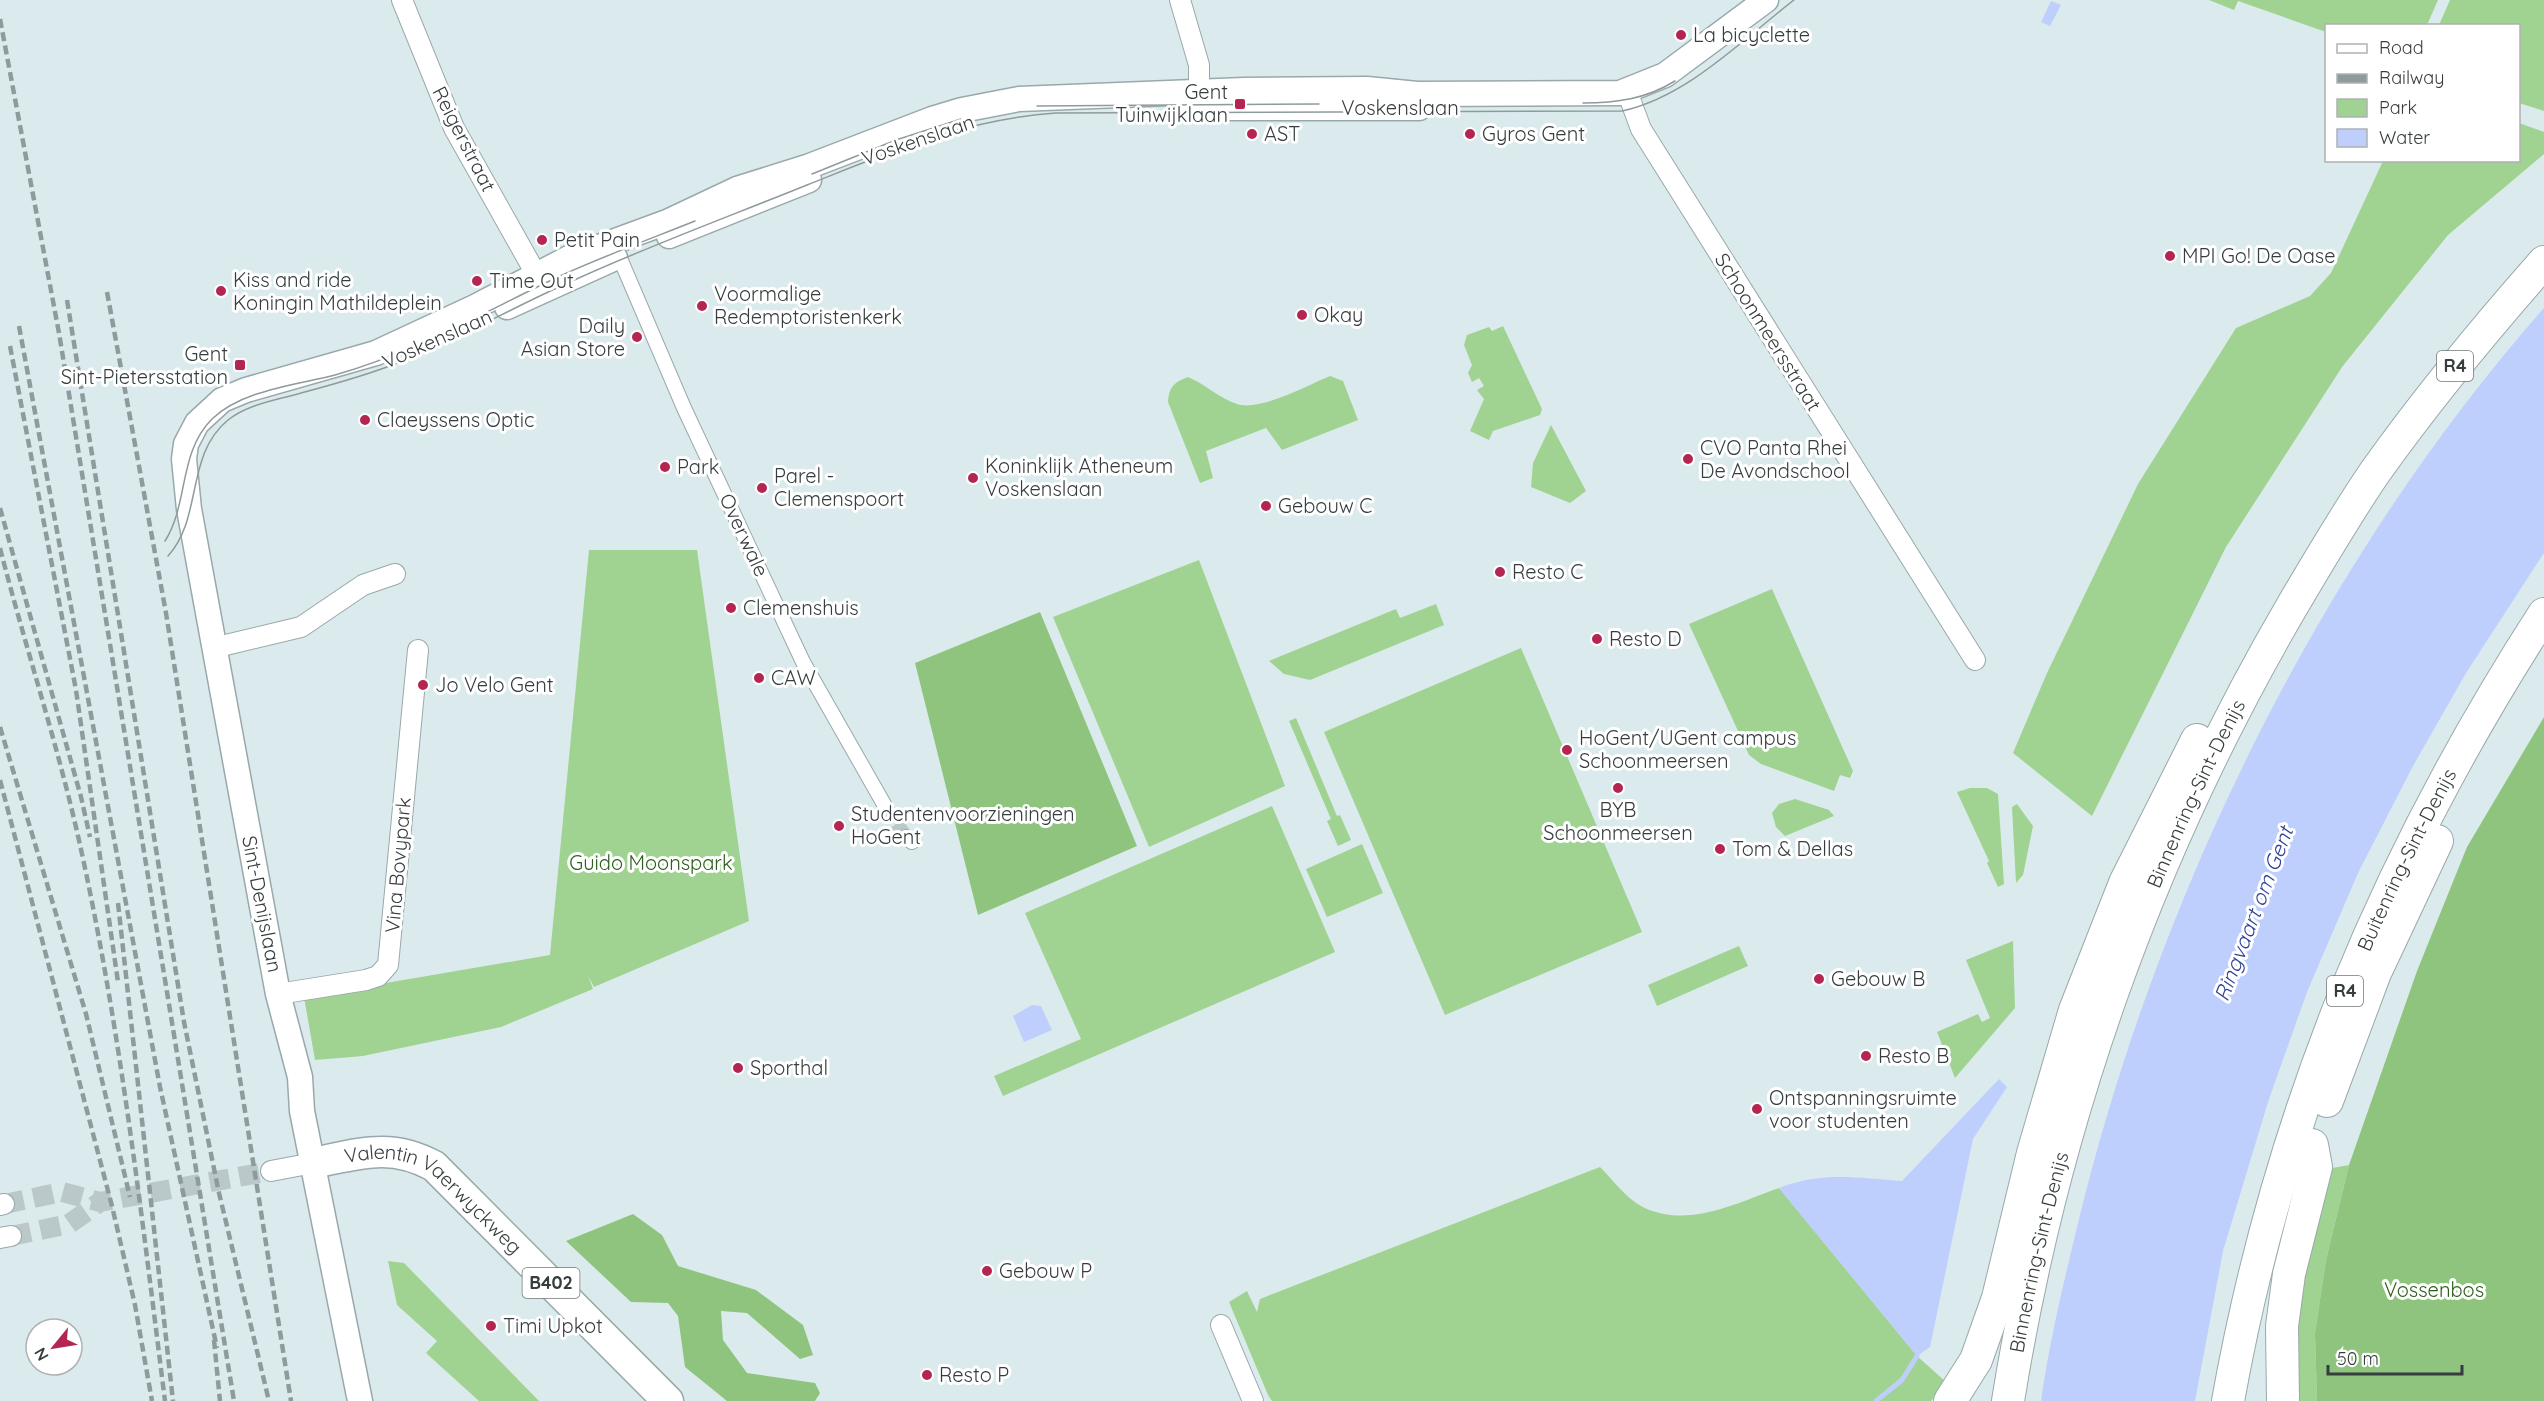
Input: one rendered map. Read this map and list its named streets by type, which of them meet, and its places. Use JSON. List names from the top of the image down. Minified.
{"streets":{"highway":["R4","Binnenring-Sint-Denijs","Buitenring-Sint-Denijs"],"main road":["Valentin Vaerwyckweg","B402"],"street":["Voskenslaan","Reigerstraat","Schoonmeersstraat","Overwale","Vina Bovypark","Sint-Denijslaan"]},"crossings":[["Voskenslaan","Reigerstraat"],["Voskenslaan","Schoonmeersstraat"],["Voskenslaan","Overwale"],["Voskenslaan","Sint-Denijslaan"],["Vina Bovypark","Sint-Denijslaan"],["Sint-Denijslaan","Valentin Vaerwyckweg"]],"water":["Ringvaart om Gent"],"parks":["Guido Moonspark","Vossenbos"],"places":{"other":["La bicyclette","AST","Gyros Gent","Petit Pain","MPI Go! De Oase","Time Out","Kiss and ride Koningin Mathildeplein","Voormalige Redemptoristenkerk","Okay","Daily Asian Store","Claeyssens Optic","CVO Panta Rhei De Avondschool","Park","Koninklijk Atheneum Voskenslaan","Parel - Clemenspoort","Gebouw C","Resto C","Clemenshuis","Resto D","CAW","Jo Velo Gent","HoGent/UGent campus Schoonmeersen","BYB Schoonmeersen","Studentenvoorzieningen HoGent","Tom & Dellas","Gebouw B","Resto B","Sporthal","Ontspanningsruimte voor studenten","Gebouw P","Timi Upkot","Resto P"],"transit":["Gent Tuinwijklaan","Gent Sint-Pietersstation"]},"legend":["Road","Railway","Park","Water"],"scale_bar":"50 m","north":"bottom left"}
